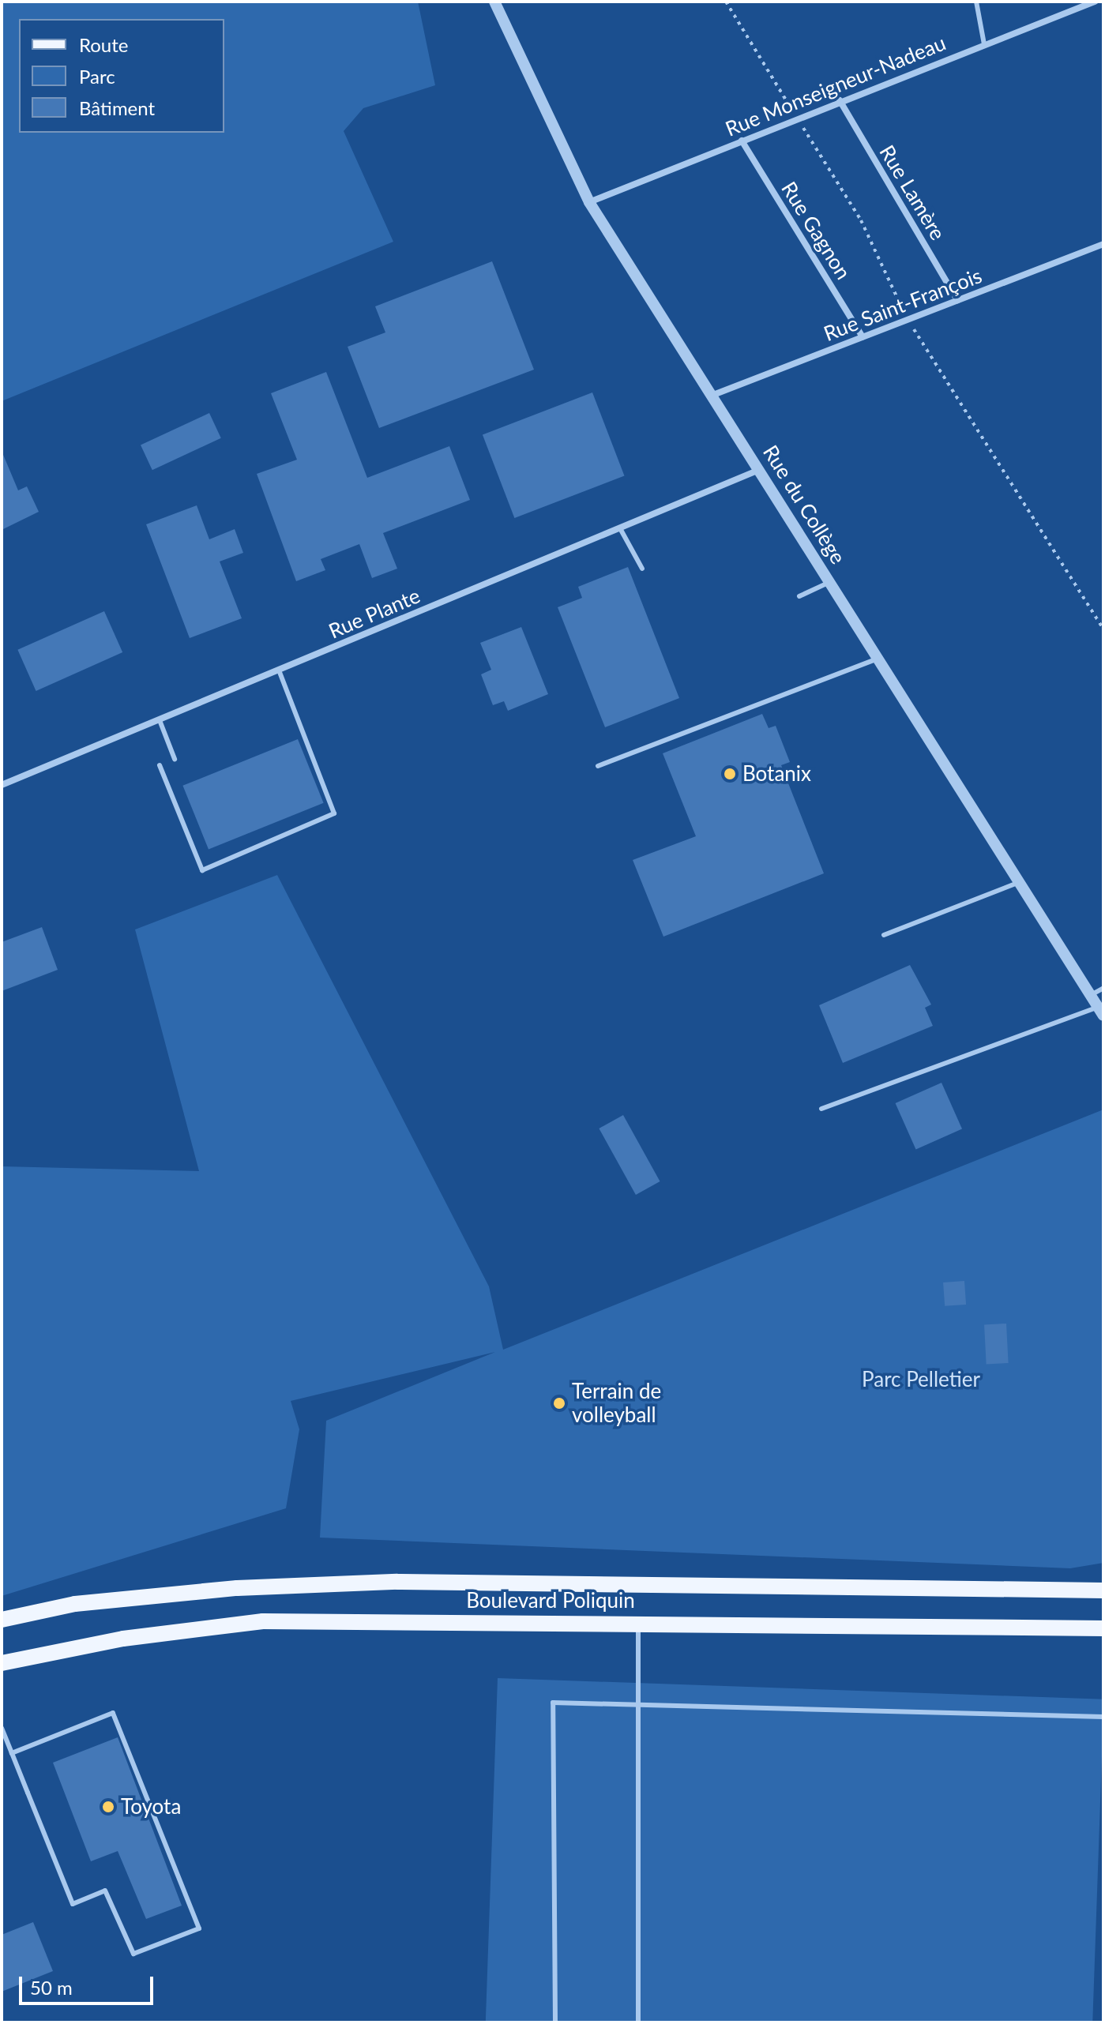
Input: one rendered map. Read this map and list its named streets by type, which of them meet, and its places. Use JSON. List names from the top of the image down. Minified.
{"streets":{"main road":["Boulevard Poliquin"],"street":["Rue Monseigneur-Nadeau","Rue Lamère","Rue Gagnon","Rue Saint-François","Rue du Collège","Rue Plante"]},"crossings":[["Rue Monseigneur-Nadeau","Rue Lamère"],["Rue Monseigneur-Nadeau","Rue Gagnon"],["Rue Monseigneur-Nadeau","Rue du Collège"],["Rue Lamère","Rue Saint-François"],["Rue Gagnon","Rue Saint-François"],["Rue Saint-François","Rue du Collège"],["Rue du Collège","Rue Plante"]],"parks":["Parc Pelletier"],"places":["Botanix","Terrain de volleyball","Toyota"],"legend":["Route","Parc","Bâtiment"],"scale_bar":"50 m"}
